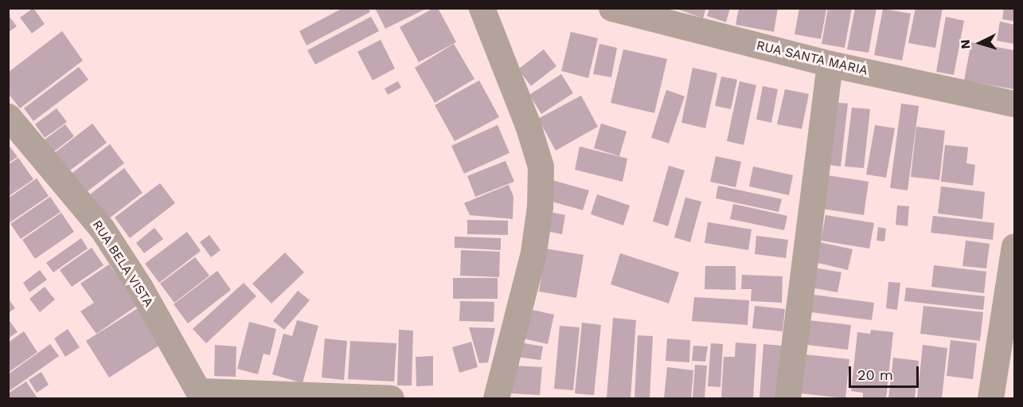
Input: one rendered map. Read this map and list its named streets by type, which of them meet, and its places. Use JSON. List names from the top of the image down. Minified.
{"streets":{"street":["RUA SANTA MARIA","RUA BELA VISTA"]},"scale_bar":"20 m","north":"left"}
